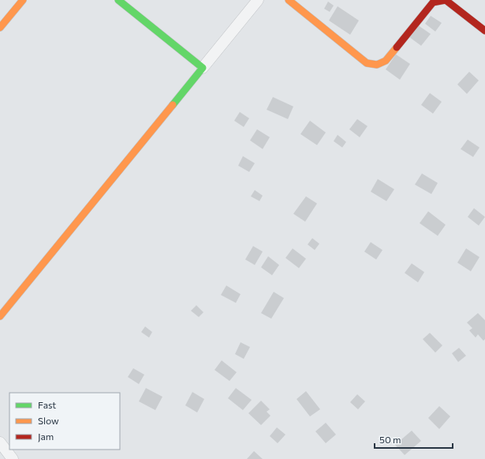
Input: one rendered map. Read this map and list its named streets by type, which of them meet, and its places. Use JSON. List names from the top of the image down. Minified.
{"legend":["Fast","Slow","Jam"],"scale_bar":"50 m"}
